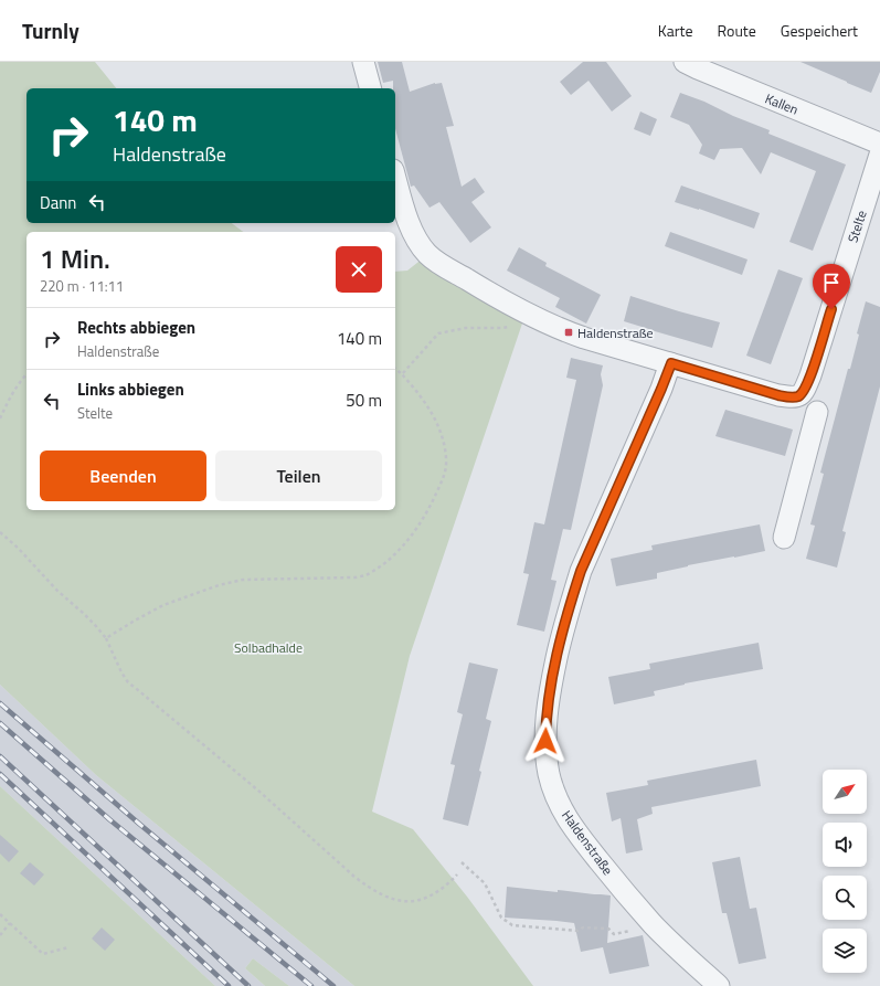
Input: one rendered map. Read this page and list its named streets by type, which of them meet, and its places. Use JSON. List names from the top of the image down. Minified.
{"streets":{"street":["Kallen","Stelte","Haldenstraße"]},"crossings":[["Stelte","Haldenstraße"]],"parks":["Solbadhalde"],"places":{"transit":["Haldenstraße"]},"north":"top right","page":{"header":"Turnly","nav":["Karte","Route","Gespeichert"],"turn":["140 m","Haldenstraße"],"then":"Dann","heading":["1 Min.","220 m · 11:11"],"list":[{"name":"Rechts abbiegen","note":"Haldenstraße","value":"140 m"},{"name":"Links abbiegen","note":"Stelte","value":"50 m"}],"buttons":["Beenden","Teilen"]}}
